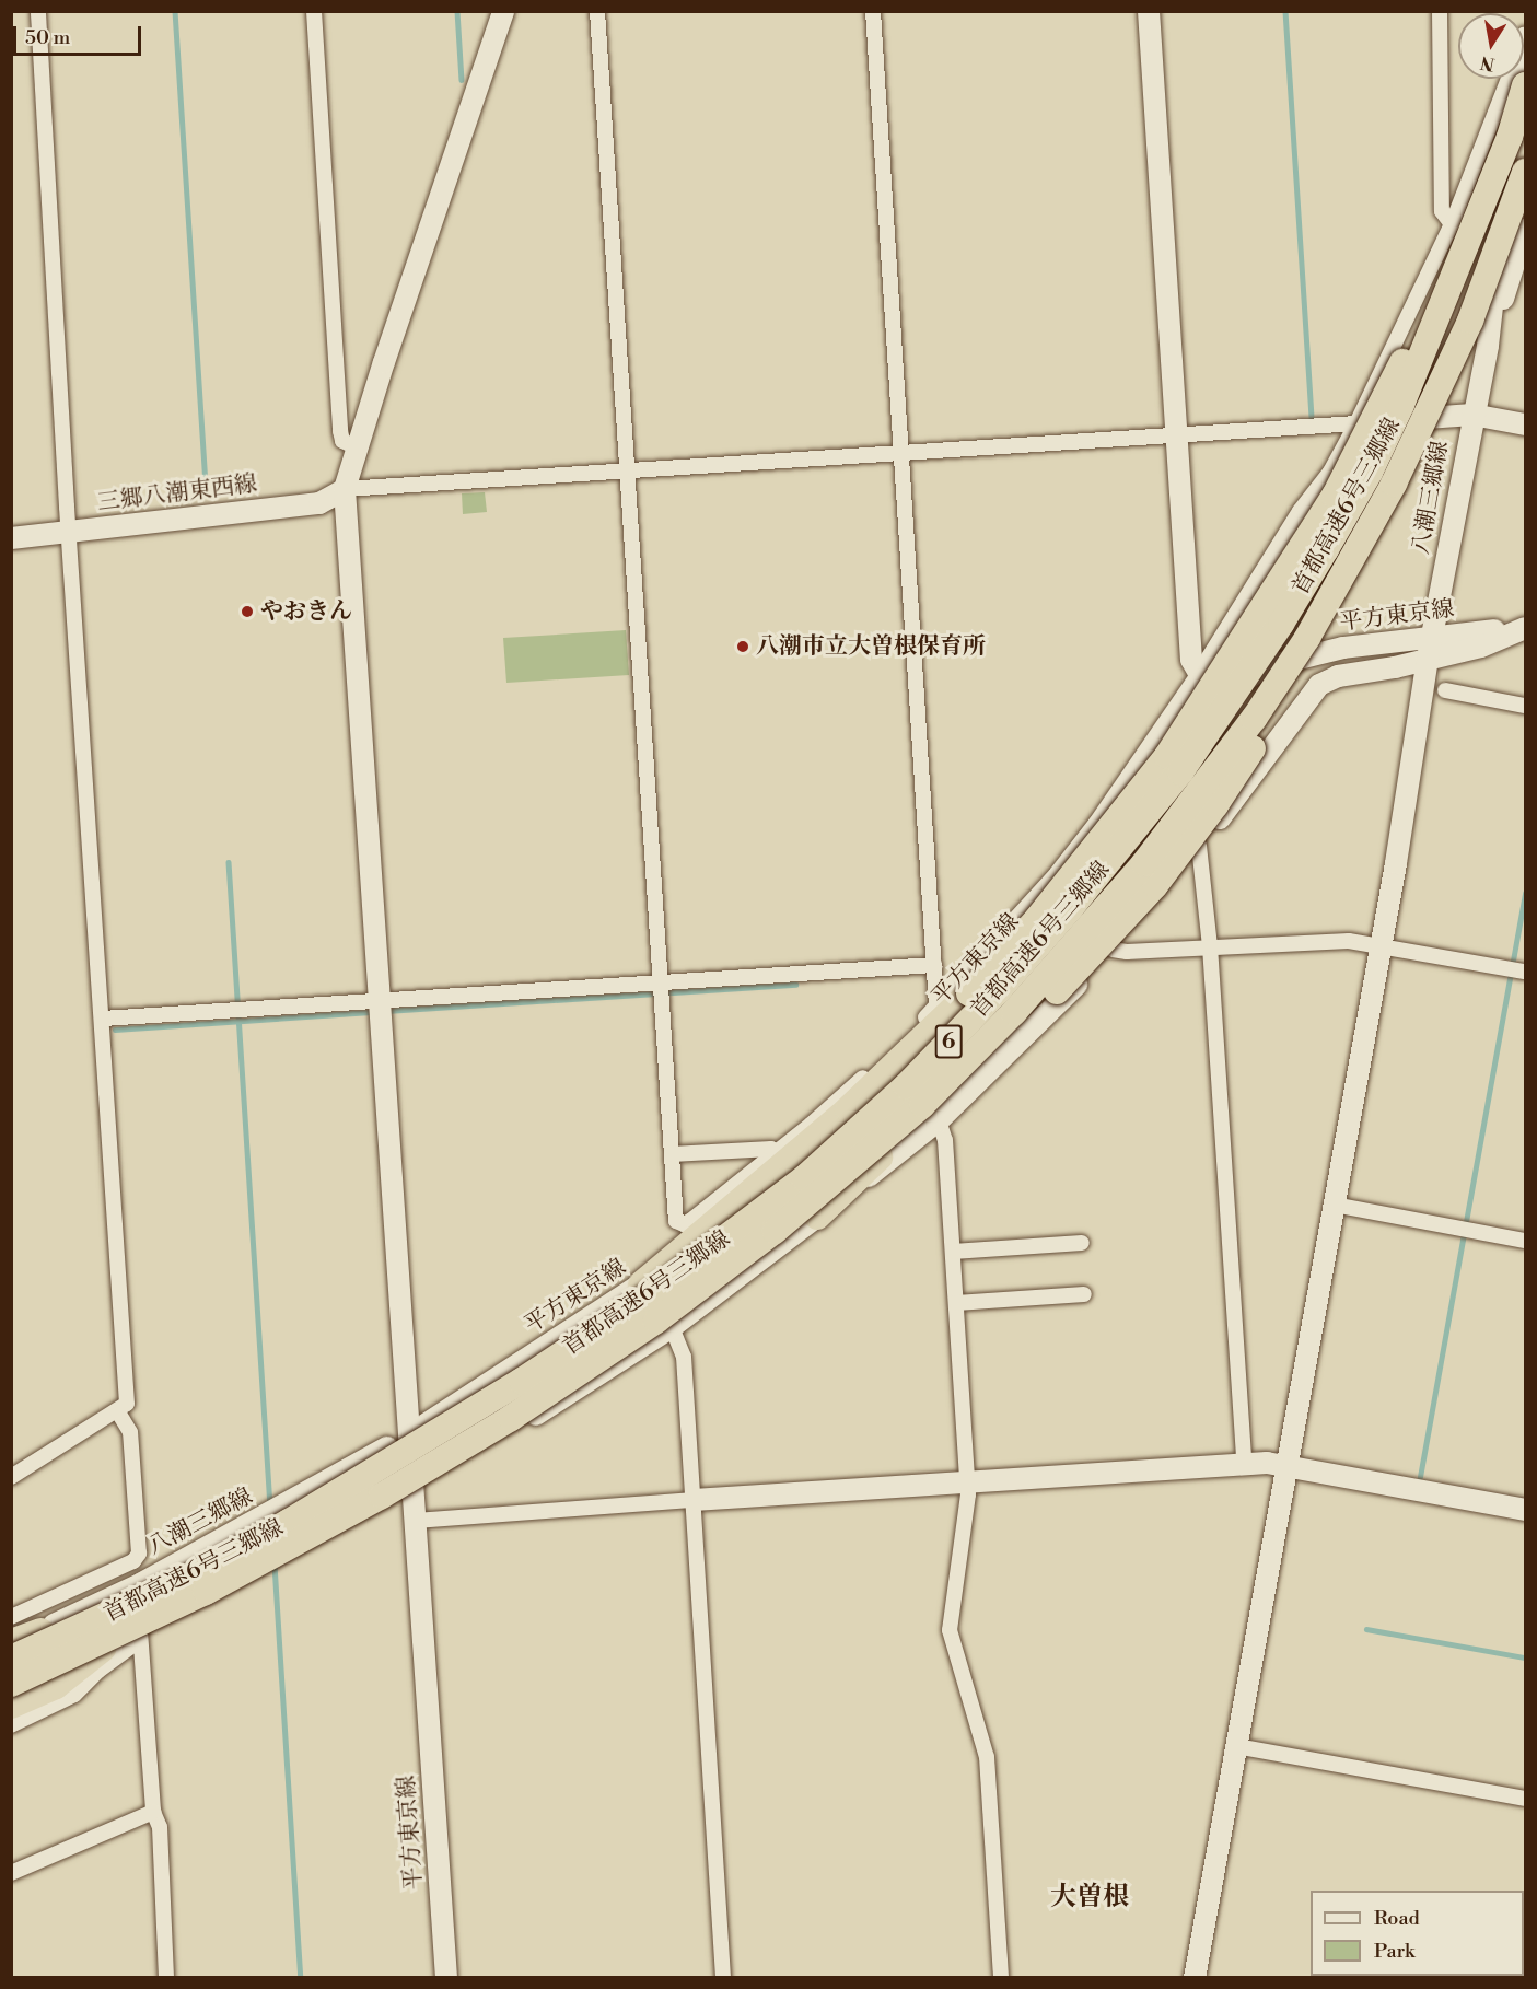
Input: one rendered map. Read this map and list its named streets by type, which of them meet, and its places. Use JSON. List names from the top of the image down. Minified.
{"streets":{"highway":["首都高速6号三郷線","6"],"main road":["三郷八潮東西線","八潮三郷線","平方東京線"]},"crossings":[["八潮三郷線","平方東京線"]],"districts":["大曽根"],"places":["やおきん","八潮市立大曽根保育所"],"legend":["Road","Park"],"scale_bar":"50 m","north":"bottom"}
